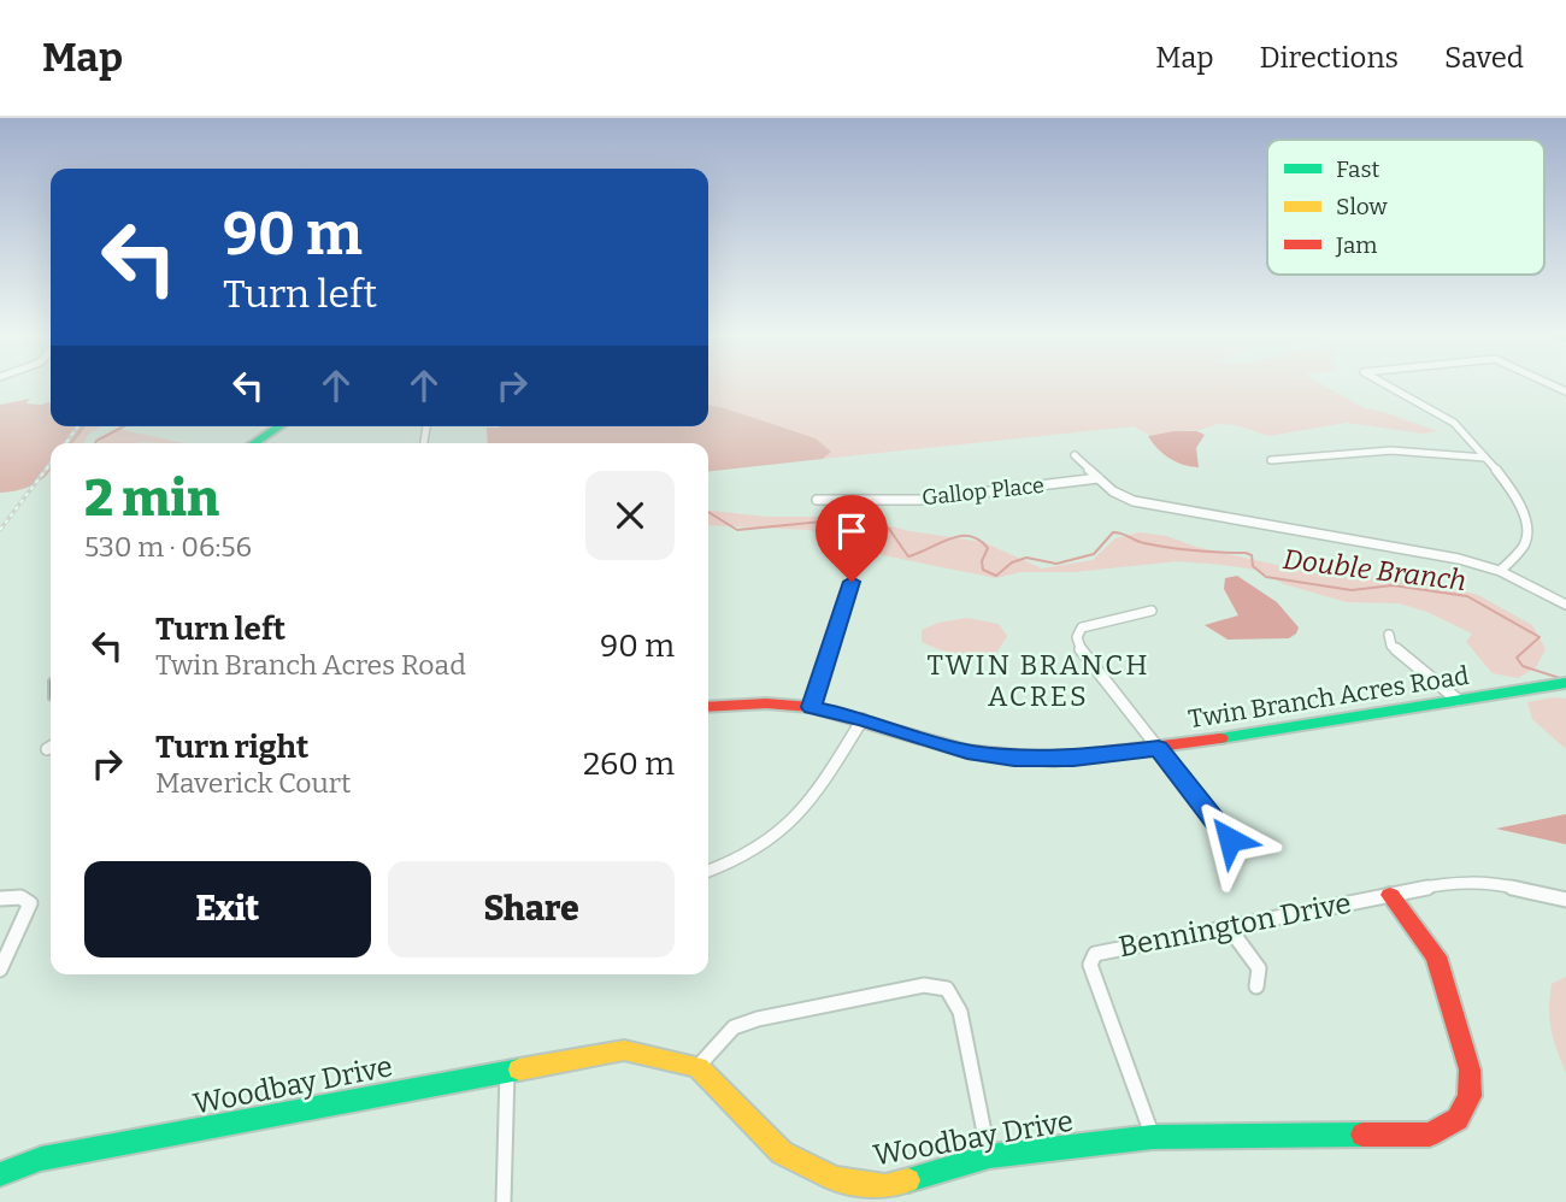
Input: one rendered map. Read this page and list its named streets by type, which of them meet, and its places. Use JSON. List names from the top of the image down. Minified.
{"streets":{"street":["Gallop Place","Twin Branch Acres Road","Bennington Drive","Woodbay Drive"]},"crossings":[["Bennington Drive","Woodbay Drive"]],"districts":["TWIN BRANCH ACRES"],"water":["Double Branch"],"legend":["Fast","Slow","Jam"],"page":{"header":"Map","nav":["Map","Directions","Saved"],"turn":["90 m","Turn left"],"heading":["2 min","530 m · 06:56"],"list":[{"name":"Turn left","note":"Twin Branch Acres Road","value":"90 m"},{"name":"Turn right","note":"Maverick Court","value":"260 m"}],"buttons":["Exit","Share"]}}
